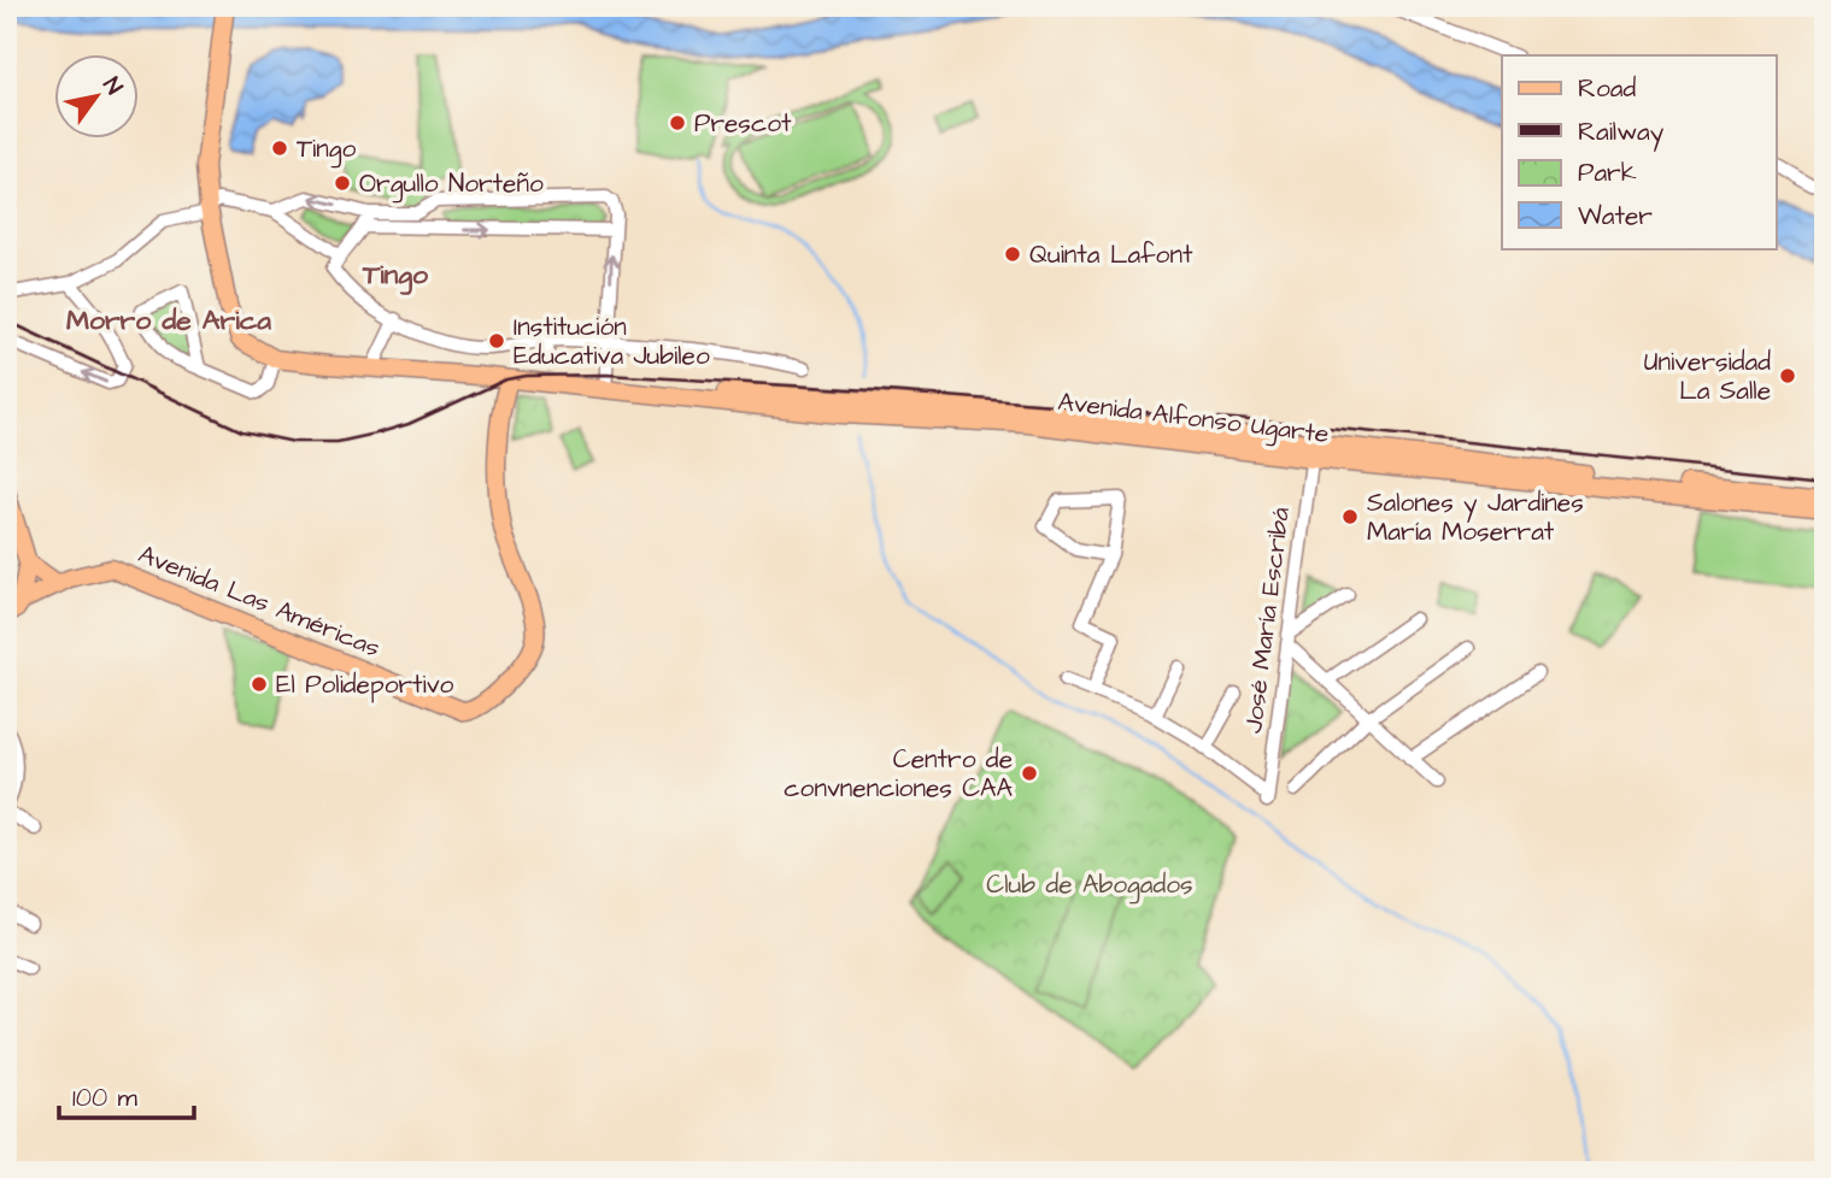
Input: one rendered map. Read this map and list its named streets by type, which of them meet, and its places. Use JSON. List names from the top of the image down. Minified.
{"streets":{"main road":["Avenida Alfonso Ugarte","Avenida Las Américas"],"street":["José María Escribá"]},"crossings":[["Avenida Alfonso Ugarte","Avenida Las Américas"],["Avenida Alfonso Ugarte","José María Escribá"]],"districts":["Tingo","Morro de Arica"],"parks":["Club de Abogados"],"places":["Prescot","Tingo","Orgullo Norteño","Quinta Lafont","Institución Educativa Jubileo","Universidad La Salle","Salones y Jardines María Moserrat","El Polideportivo","Centro de convnenciones CAA"],"legend":["Road","Railway","Park","Water"],"scale_bar":"100 m","north":"top right"}
